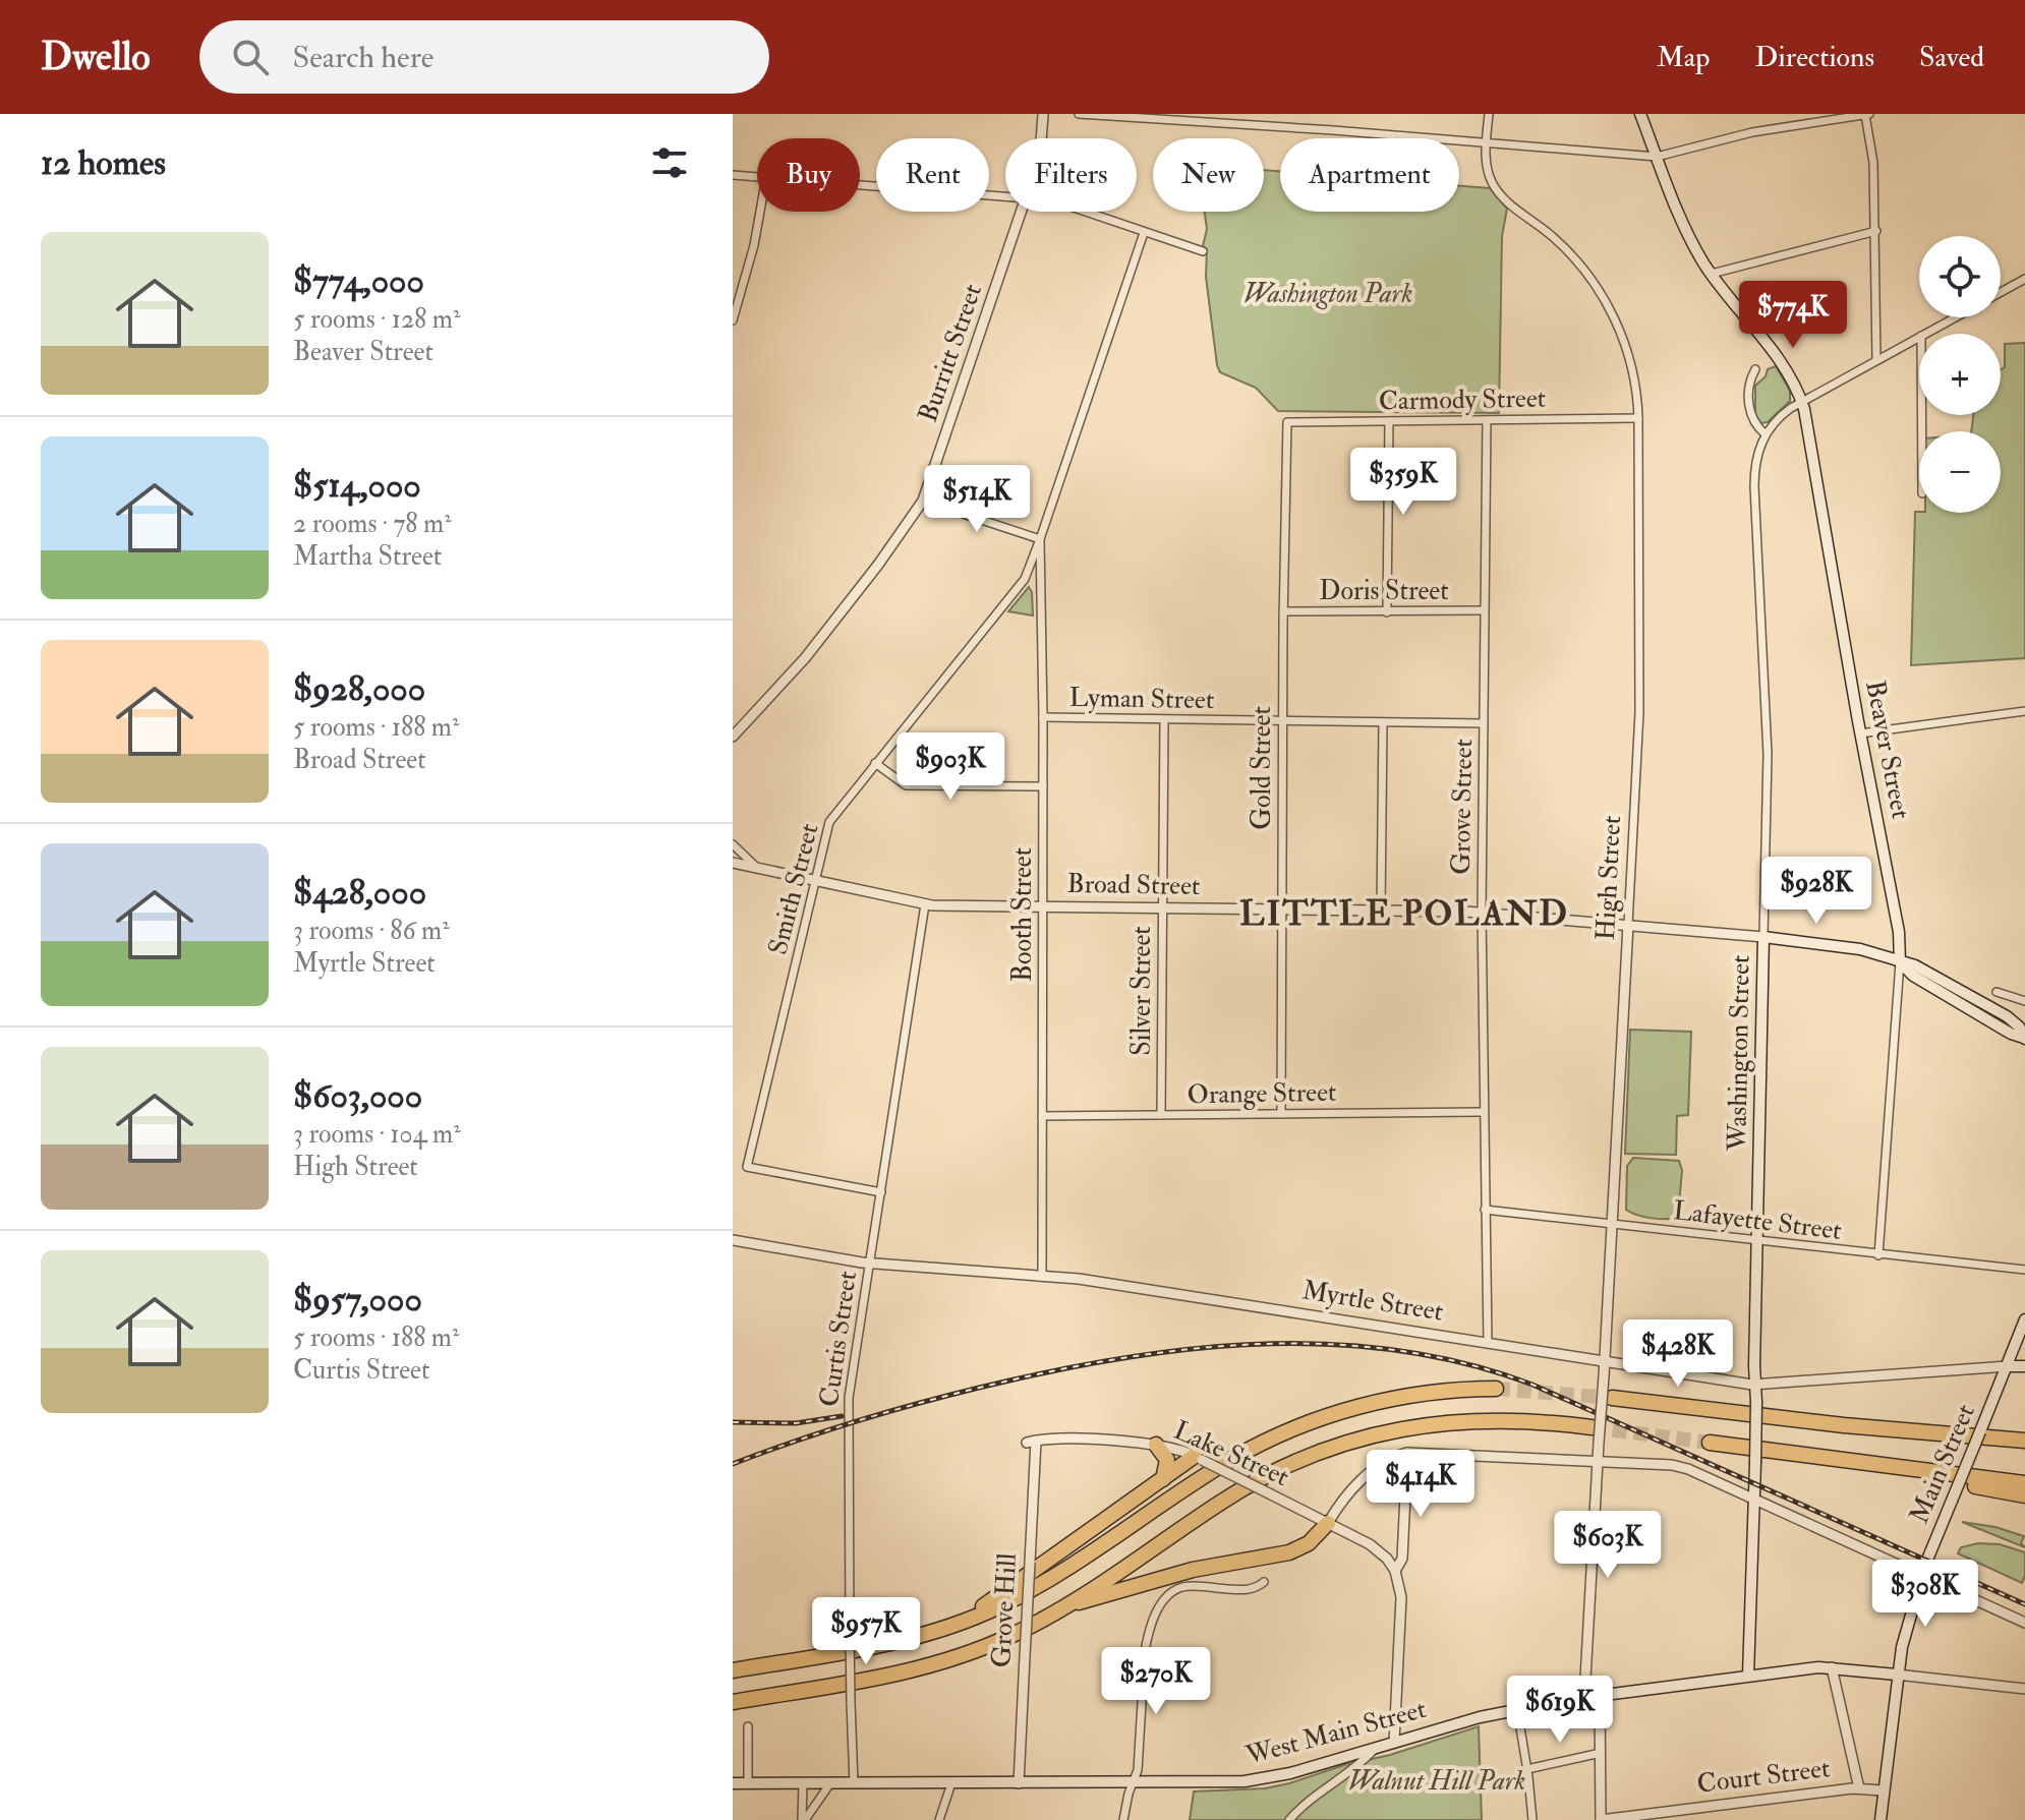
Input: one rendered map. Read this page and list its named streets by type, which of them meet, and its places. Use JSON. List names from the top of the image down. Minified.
{"streets":{"main road":["Beaver Street","Broad Street","Washington Street","Main Street","West Main Street"],"street":["Burritt Street","Carmody Street","Doris Street","Lyman Street","Gold Street","Grove Street","High Street","Smith Street","Booth Street","Silver Street","Orange Street","Lafayette Street","Myrtle Street","Curtis Street","Lake Street","Grove Hill","Court Street"]},"crossings":[["Carmody Street","Gold Street"],["Carmody Street","Grove Street"],["Carmody Street","High Street"],["Doris Street","Gold Street"],["Doris Street","Grove Street"],["Lyman Street","Gold Street"],["Lyman Street","Grove Street"],["Lyman Street","Booth Street"],["Lyman Street","Silver Street"],["Beaver Street","Broad Street"],["Beaver Street","Lafayette Street"],["Gold Street","Broad Street"],["Gold Street","Orange Street"],["Grove Street","Broad Street"],["Grove Street","Orange Street"],["Grove Street","Lafayette Street"],["Grove Street","Myrtle Street"],["High Street","Broad Street"],["High Street","Lafayette Street"],["High Street","Myrtle Street"],["High Street","West Main Street"],["Broad Street","Smith Street"],["Broad Street","Booth Street"],["Broad Street","Silver Street"],["Broad Street","Washington Street"],["Broad Street","Curtis Street"],["Smith Street","Booth Street"],["Smith Street","Curtis Street"],["Booth Street","Orange Street"],["Booth Street","Myrtle Street"],["Silver Street","Orange Street"],["Washington Street","Lafayette Street"],["Washington Street","Myrtle Street"],["Washington Street","West Main Street"],["Myrtle Street","Curtis Street"],["Myrtle Street","Main Street"],["Curtis Street","West Main Street"],["Lake Street","Grove Hill"],["Main Street","West Main Street"],["Main Street","Court Street"],["Grove Hill","West Main Street"]],"districts":["LITTLE POLAND"],"parks":["Washington Park","Walnut Hill Park"],"page":{"header":"Dwello","search":"Search here","nav":["Map","Directions","Saved"],"heading":"12 homes","chip":["Buy","Rent","Filters","New","Apartment"],"list":[{"name":"$774,000","note":"5 rooms · 128 m² · Beaver Street"},{"name":"$514,000","note":"2 rooms · 78 m² · Martha Street"},{"name":"$928,000","note":"5 rooms · 188 m² · Broad Street"},{"name":"$428,000","note":"3 rooms · 86 m² · Myrtle Street"},{"name":"$603,000","note":"3 rooms · 104 m² · High Street"},{"name":"$957,000","note":"5 rooms · 188 m² · Curtis Street"}],"map_buttons":["+","−"],"price":["$774K","$359K","$514K","$903K","$928K","$428K","$414K","$603K","$308K","$957K","$270K","$619K"]}}
